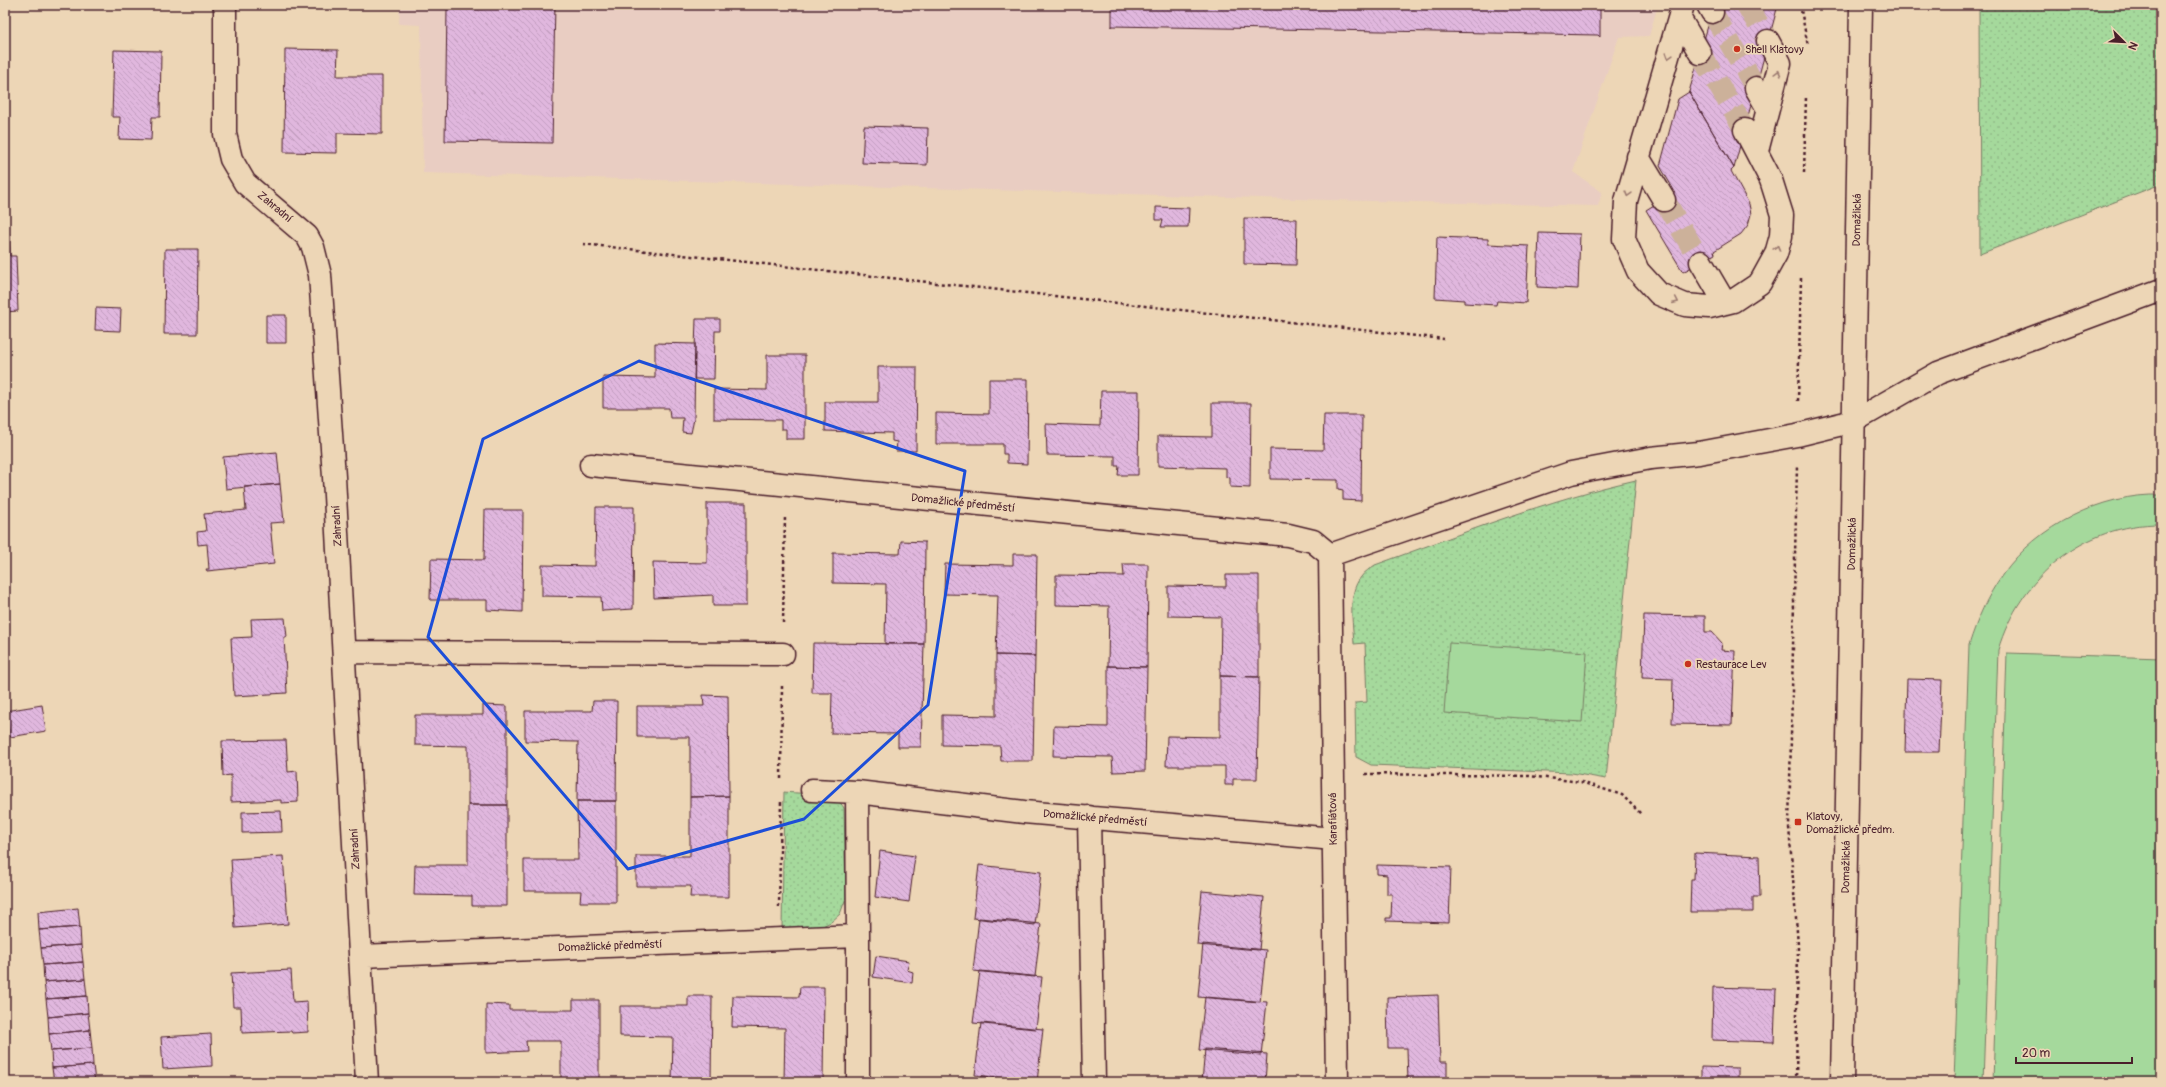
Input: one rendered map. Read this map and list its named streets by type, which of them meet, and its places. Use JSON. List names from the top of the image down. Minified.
{"streets":{"street":["Zahradní","Domažlická","Domažlické předměstí","Karafiátová"]},"crossings":[["Zahradní","Domažlické předměstí"],["Domažlické předměstí","Karafiátová"]],"places":{"other":["Shell Klatovy","Restaurace Lev"],"transit":["Klatovy, Domažlické předm."]},"scale_bar":"20 m","north":"bottom right"}
